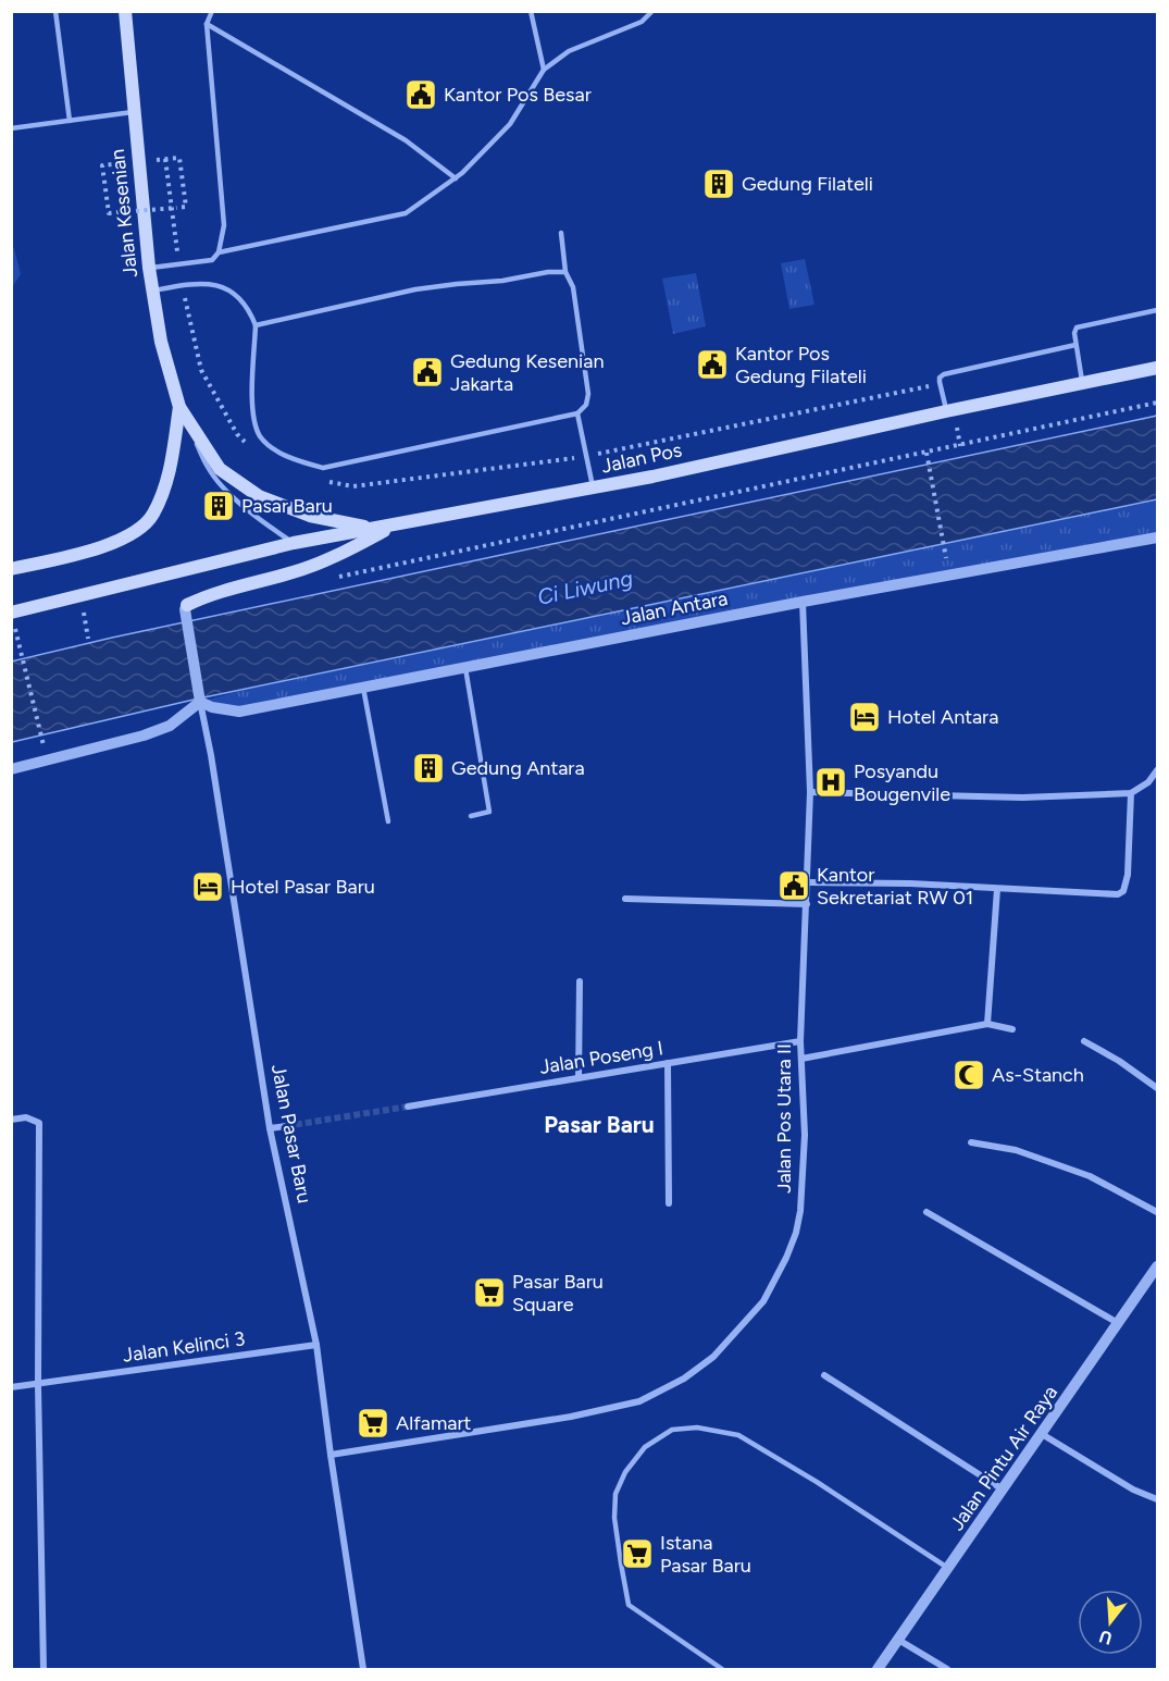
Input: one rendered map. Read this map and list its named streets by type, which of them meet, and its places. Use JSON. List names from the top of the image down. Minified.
{"streets":{"main road":["Jalan Kesenian","Jalan Pos"],"street":["Jalan Antara","Jalan Poseng I","Jalan Pos Utara II","Jalan Pasar Baru","Jalan Kelinci 3","Jalan Pintu Air Raya"]},"crossings":[["Jalan Antara","Jalan Pos Utara II"],["Jalan Antara","Jalan Pasar Baru"],["Jalan Poseng I","Jalan Pos Utara II"],["Jalan Pos Utara II","Jalan Pasar Baru"],["Jalan Pasar Baru","Jalan Kelinci 3"]],"districts":["Pasar Baru"],"water":["Ci Liwung"],"places":{"public building":["Kantor Pos Besar","Kantor Pos Gedung Filateli","Gedung Kesenian Jakarta","Kantor Sekretariat RW 01"],"building":["Gedung Filateli","Pasar Baru","Gedung Antara"],"hotel":["Hotel Antara","Hotel Pasar Baru"],"hospital":["Posyandu Bougenvile"],"mosque":["As-Stanch"],"supermarket":["Pasar Baru Square","Alfamart","Istana Pasar Baru"]},"north":"bottom"}
